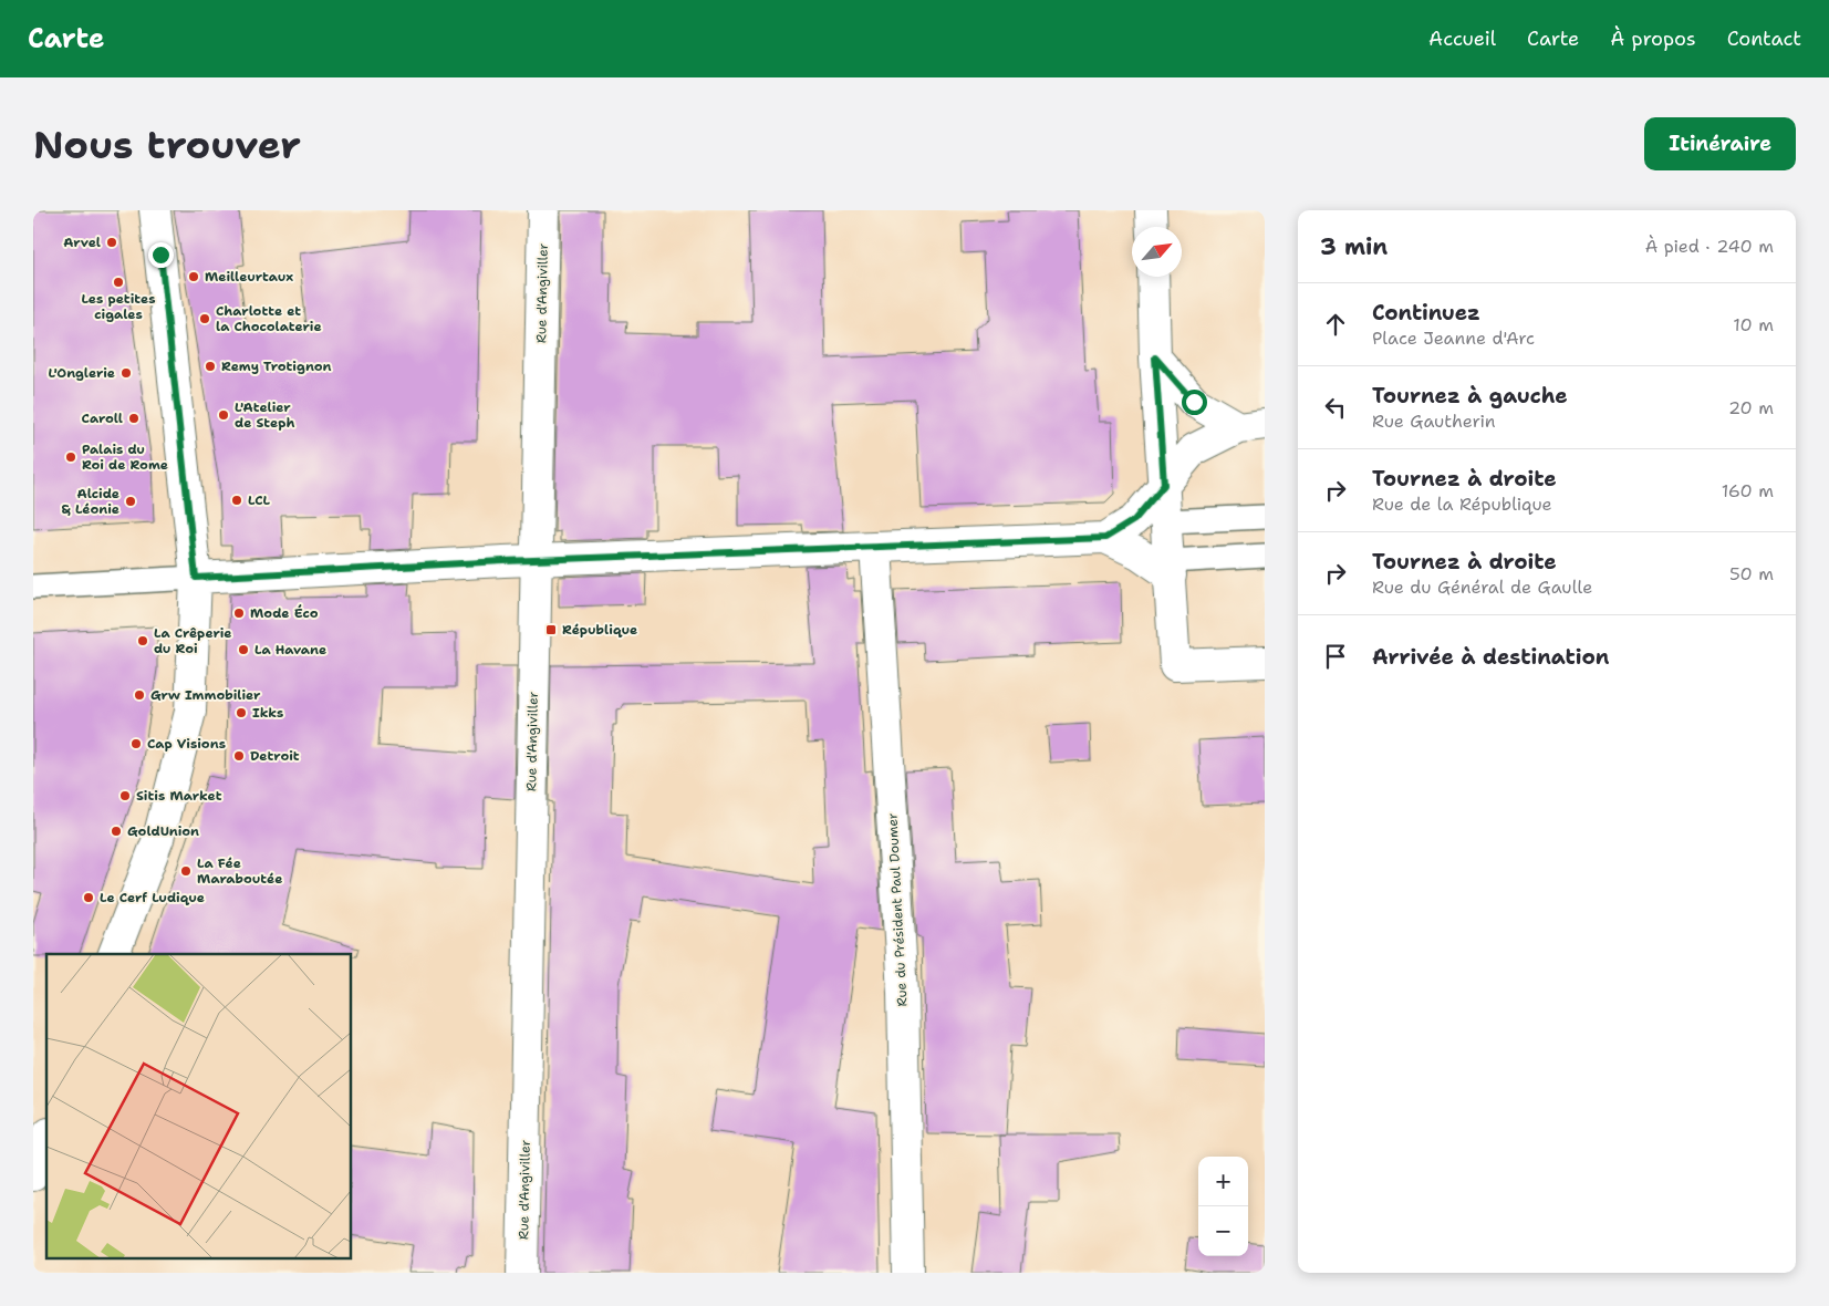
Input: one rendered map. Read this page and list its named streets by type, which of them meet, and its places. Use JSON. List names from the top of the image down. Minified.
{"streets":{"street":["Rue d'Angiviller","Rue du Président Paul Doumer"]},"places":{"other":["Arvel","Meilleurtaux","Les petites cigales","Charlotte et la Chocolaterie","Remy Trotignon","L'Onglerie","L'Atelier de Steph","Caroll","Palais du Roi de Rome","LCL","Alcide & Léonie","Mode Éco","La Crêperie du Roi","La Havane","Grw Immobilier","Ikks","Cap Visions","Detroit","Sitis Market","GoldUnion","La Fée Maraboutée","Le Cerf Ludique"],"transit":["République"]},"north":"top right","page":{"header":"Carte","nav":["Accueil","Carte","À propos","Contact"],"buttons":"Itinéraire","title":"Nous trouver","heading":["3 min","À pied · 240 m"],"list":[["Continuez","Place Jeanne d'Arc","10 m"],["Tournez à gauche","Rue Gautherin","20 m"],["Tournez à droite","Rue de la République","160 m"],["Tournez à droite","Rue du Général de Gaulle","50 m"],"Arrivée à destination"],"map_buttons":["+","−"]}}
